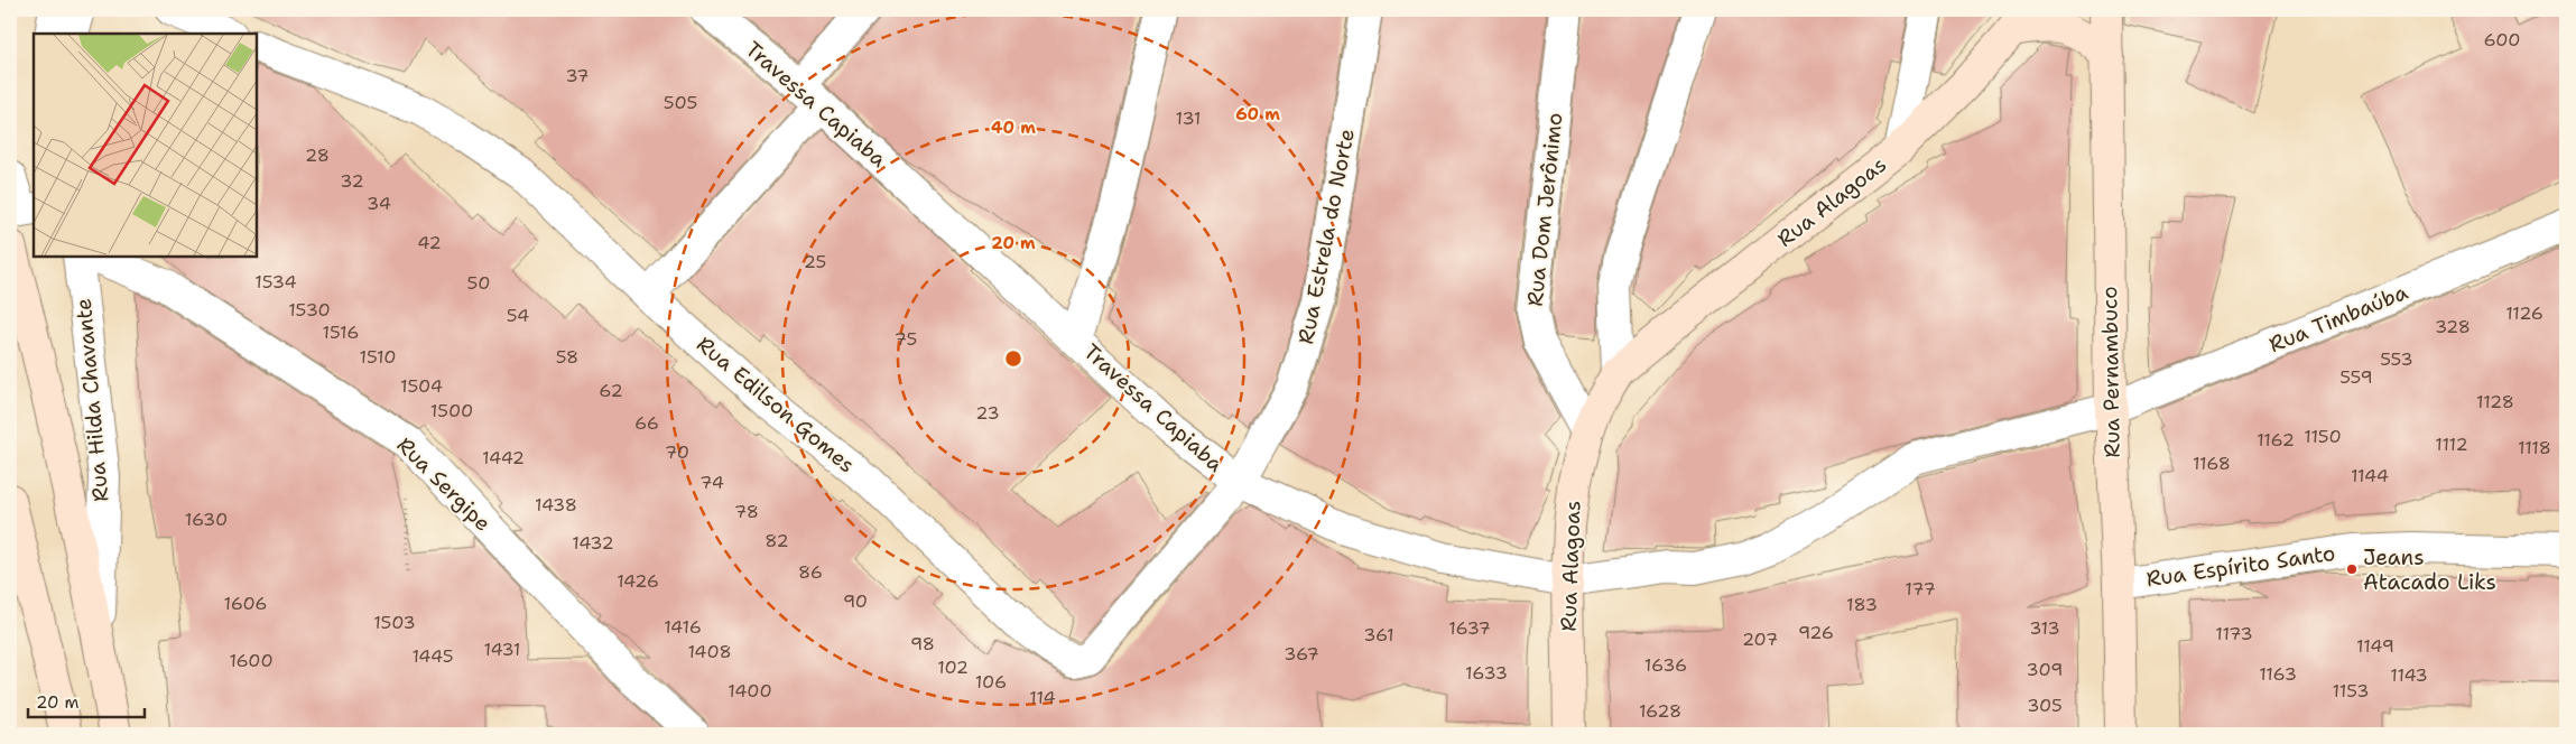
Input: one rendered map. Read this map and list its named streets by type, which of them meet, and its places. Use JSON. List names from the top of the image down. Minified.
{"streets":{"street":["Travessa Capiaba","Rua Alagoas","Rua Dom Jerônimo","Rua Estrela do Norte","Rua Timbaúba","Rua Pernambuco","Rua Hilda Chavante","Rua Edilson Gomes","Rua Sergipe","Rua Espírito Santo"]},"crossings":[["Travessa Capiaba","Rua Alagoas"],["Travessa Capiaba","Rua Estrela do Norte"],["Travessa Capiaba","Rua Timbaúba"],["Travessa Capiaba","Rua Pernambuco"],["Travessa Capiaba","Rua Edilson Gomes"],["Rua Alagoas","Rua Dom Jerônimo"],["Rua Estrela do Norte","Rua Edilson Gomes"],["Rua Timbaúba","Rua Pernambuco"],["Rua Pernambuco","Rua Espírito Santo"]],"places":["Jeans Atacado Liks"],"house_numbers":["600","37","505","131","28","32","34","42","25","1534","50","1530","1126","54","328","1516","75","1510","58","553","559","1504","62","1128","1500","23","66","1150","1162","1112","1118","70","1442","1168","1144","74","1438","78","1630","82","1432","86","1426","177","90","1606","183","1503","1416","1637","313","926","1173","361","207","98","1149","1431","1408","367","1445","1600","1636","102","309","1633","1163","1143","106","1400","1153","114","305","1628"],"scale_bar":"20 m","rings":["60 m","40 m","20 m"]}
